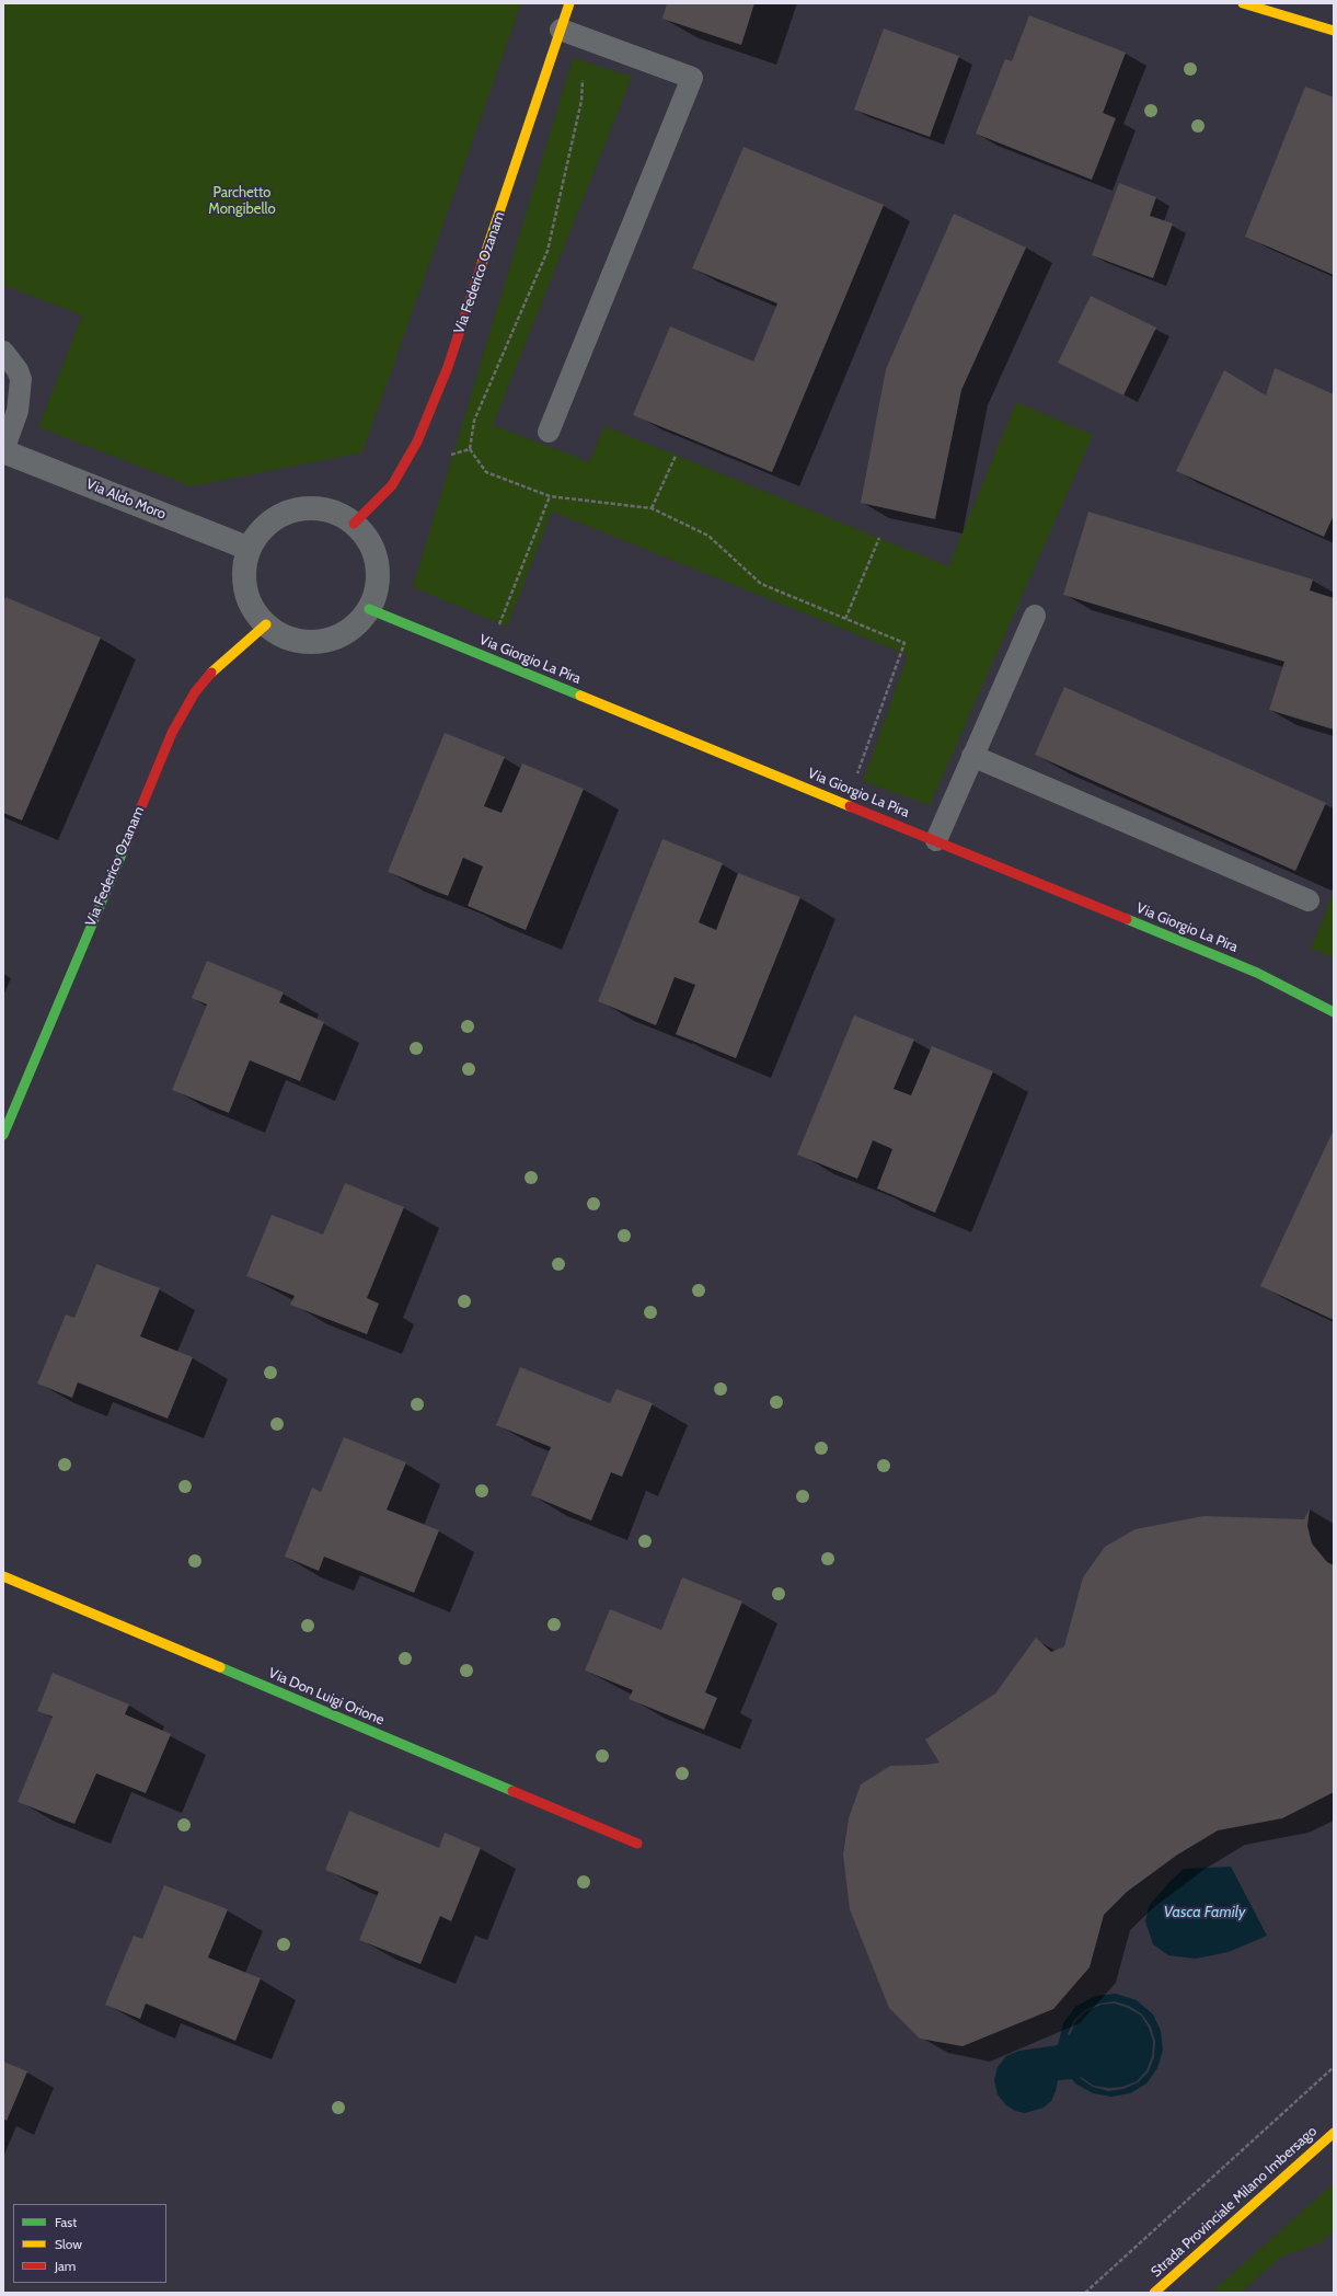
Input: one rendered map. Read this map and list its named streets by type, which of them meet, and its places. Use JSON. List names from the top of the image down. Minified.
{"streets":{"street":["Via Federico Ozanam","Via Aldo Moro","Via Giorgio La Pira","Via Don Luigi Orione","Strada Provinciale Milano Imbersago"]},"crossings":[["Via Federico Ozanam","Via Aldo Moro"],["Via Federico Ozanam","Via Giorgio La Pira"],["Via Aldo Moro","Via Giorgio La Pira"]],"water":["Vasca Family"],"parks":["Parchetto Mongibello"],"legend":["Fast","Slow","Jam"]}
